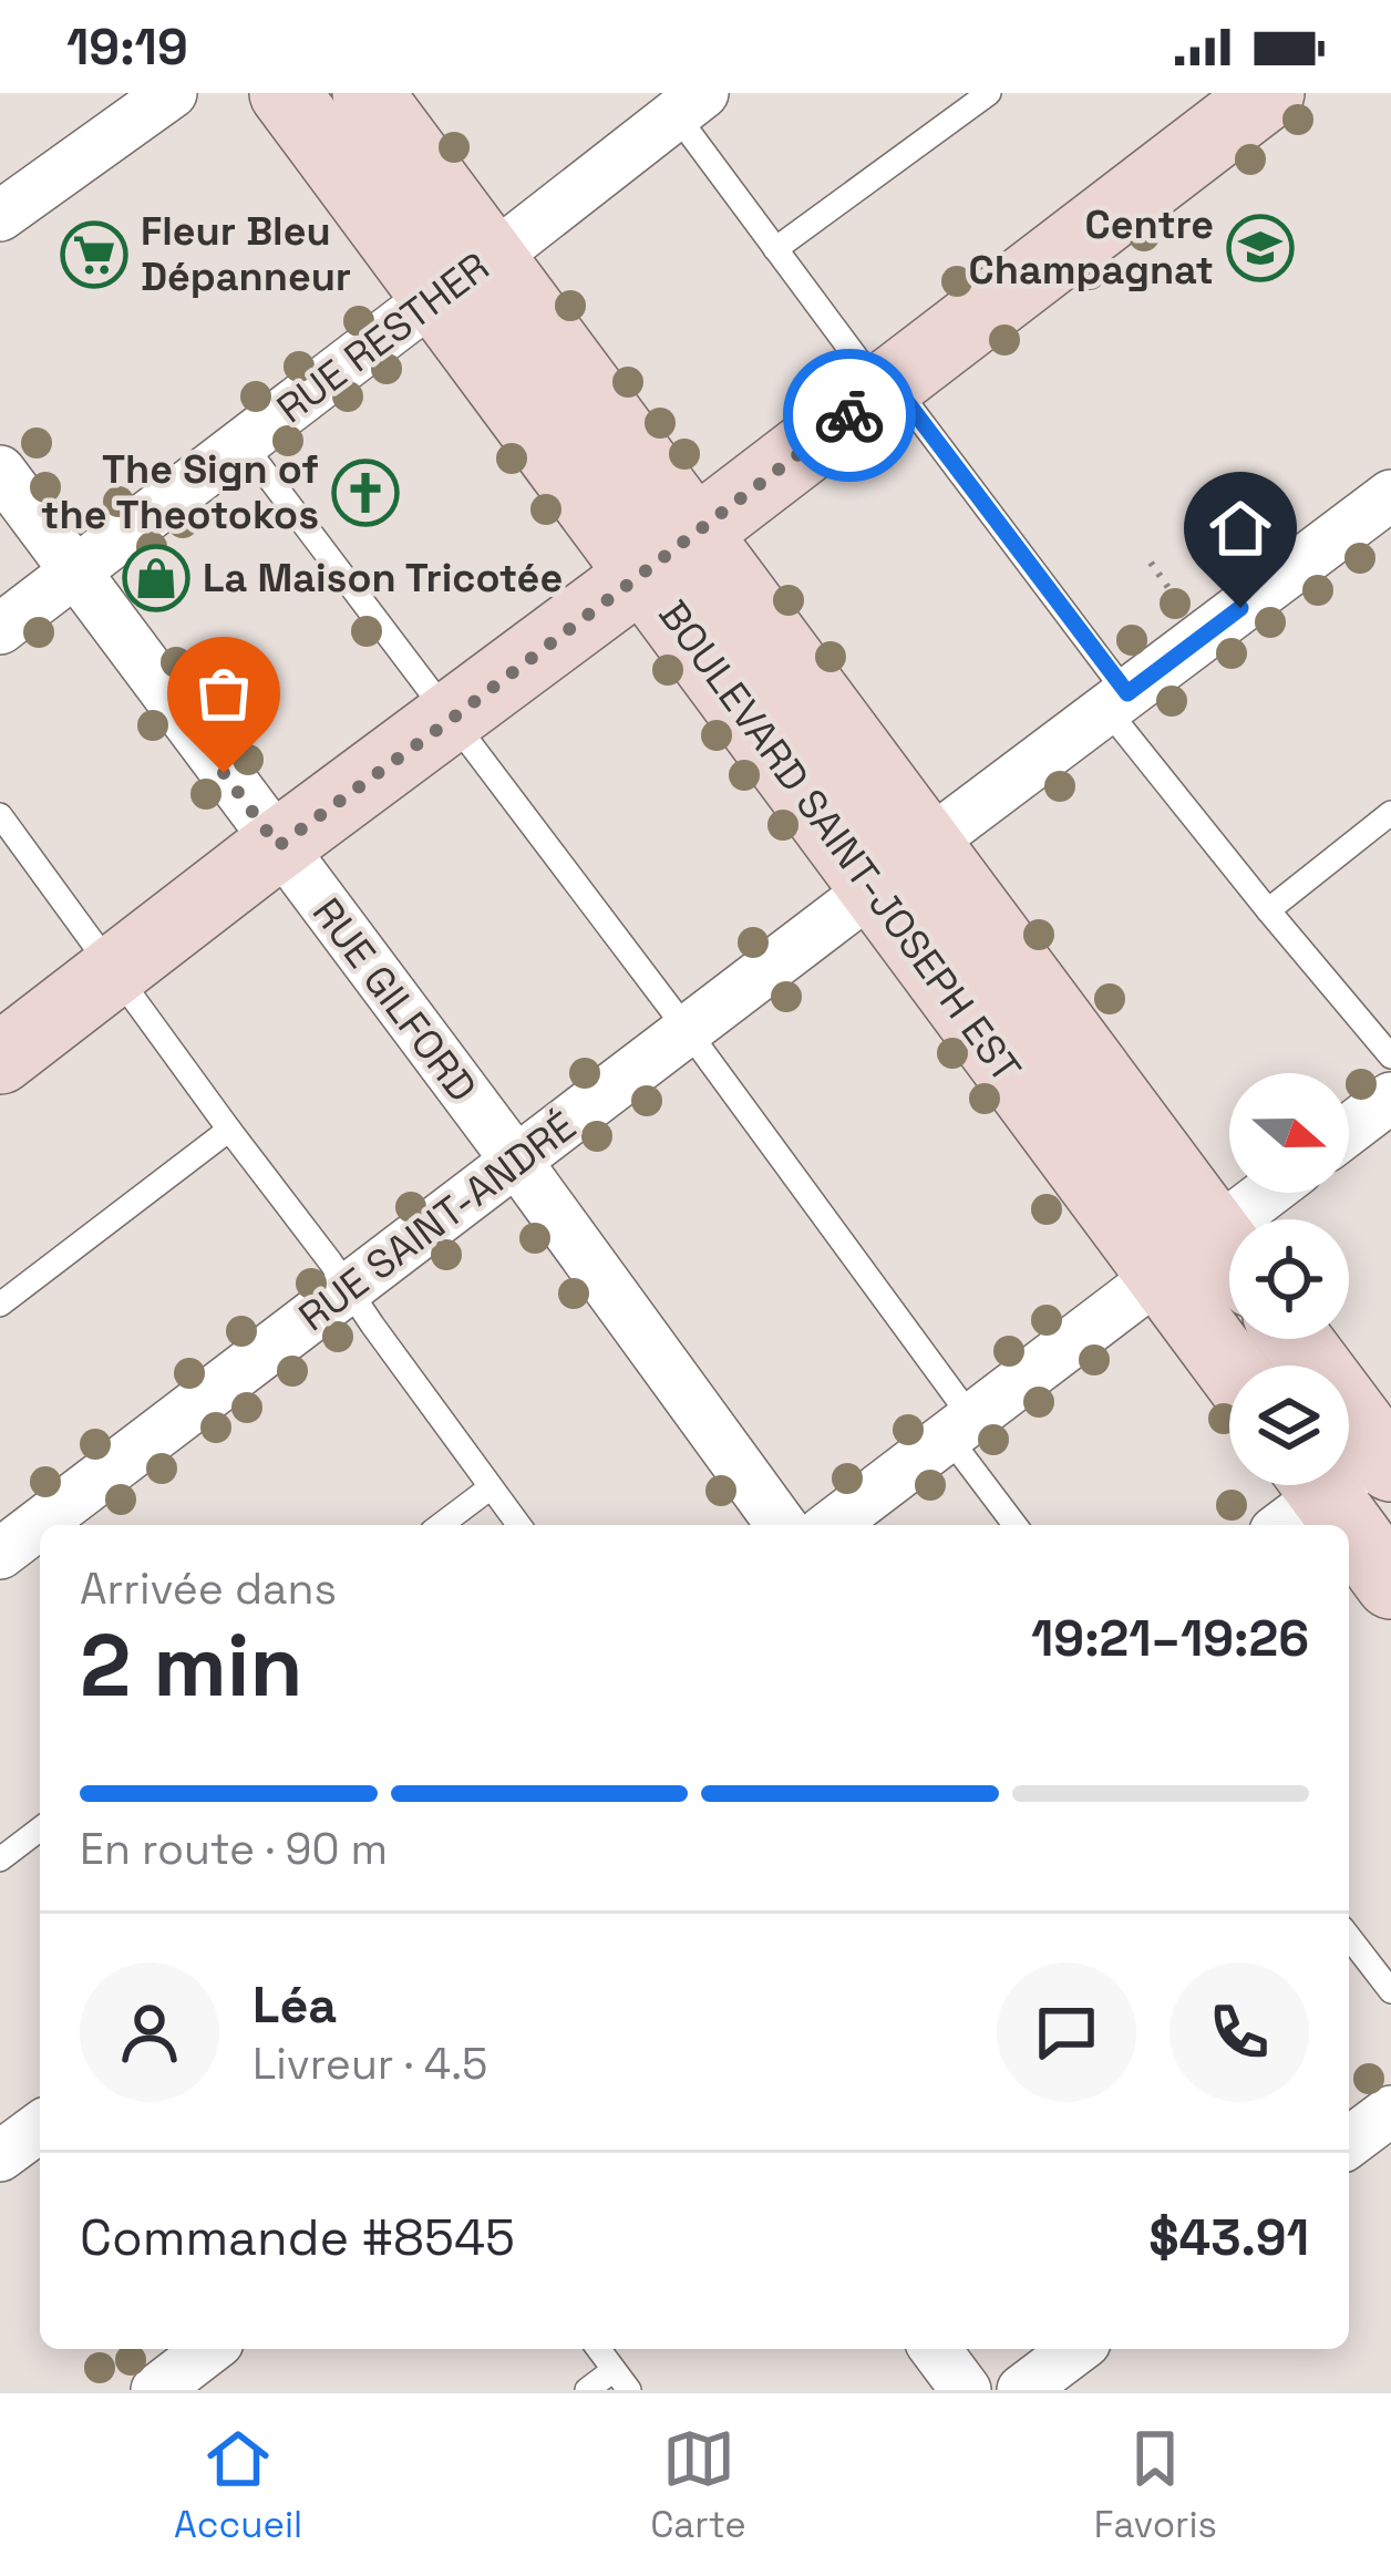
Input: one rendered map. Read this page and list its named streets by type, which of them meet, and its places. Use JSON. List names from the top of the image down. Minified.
{"streets":{"main road":["BOULEVARD SAINT-JOSEPH EST"],"street":["RUE RESTHER","RUE GILFORD","RUE SAINT-ANDRÉ"]},"crossings":[["RUE RESTHER","BOULEVARD SAINT-JOSEPH EST"],["RUE RESTHER","RUE GILFORD"],["BOULEVARD SAINT-JOSEPH EST","RUE SAINT-ANDRÉ"],["RUE GILFORD","RUE SAINT-ANDRÉ"]],"places":{"school or university":["Centre Champagnat"],"supermarket":["Fleur Bleu Dépanneur"],"church":["The Sign of the Theotokos"],"shop":["La Maison Tricotée"]},"north":"right","page":{"status":"19:19","heading":["2 min","Arrivée dans","19:21–19:26"],"panel":["Léa","Livreur · 4.5","Commande #8545","$43.91"],"bar":"En route · 90 m","tabs":["Accueil","Carte","Favoris"]}}
